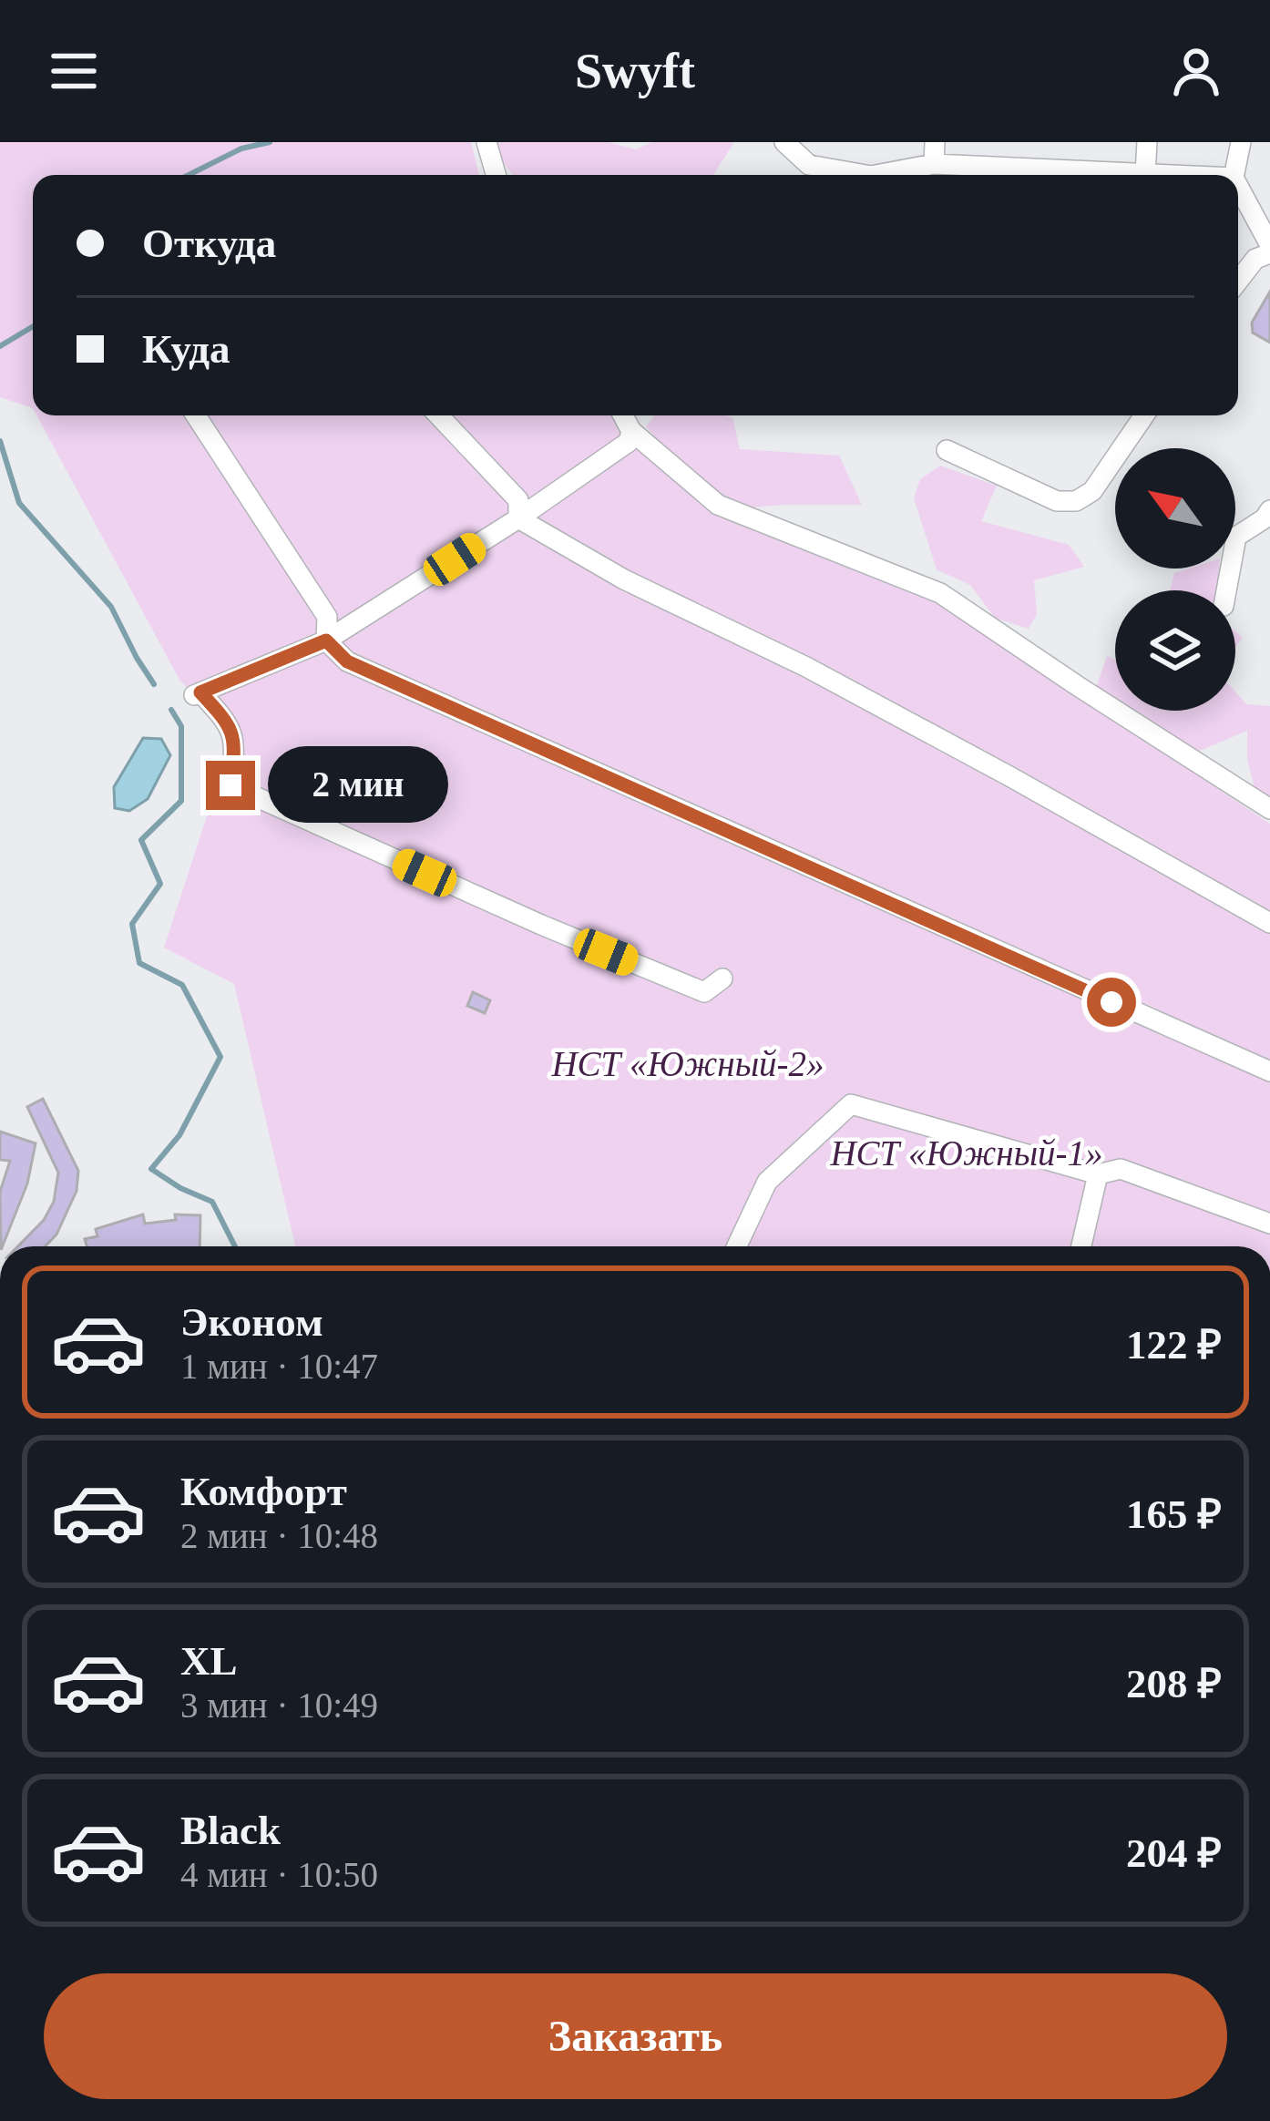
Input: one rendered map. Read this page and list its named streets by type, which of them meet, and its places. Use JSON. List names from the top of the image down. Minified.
{"parks":["НСТ «Южный-2»","НСТ «Южный-1»"],"north":"top left","page":{"header":"Swyft","banner":["Откуда","Куда"],"bubble":"2 мин","list":[{"name":"Эконом","note":"1 мин · 10:47","value":"122 ₽"},{"name":"Комфорт","note":"2 мин · 10:48","value":"165 ₽"},{"name":"XL","note":"3 мин · 10:49","value":"208 ₽"},{"name":"Black","note":"4 мин · 10:50","value":"204 ₽"}],"buttons":"Заказать"}}
